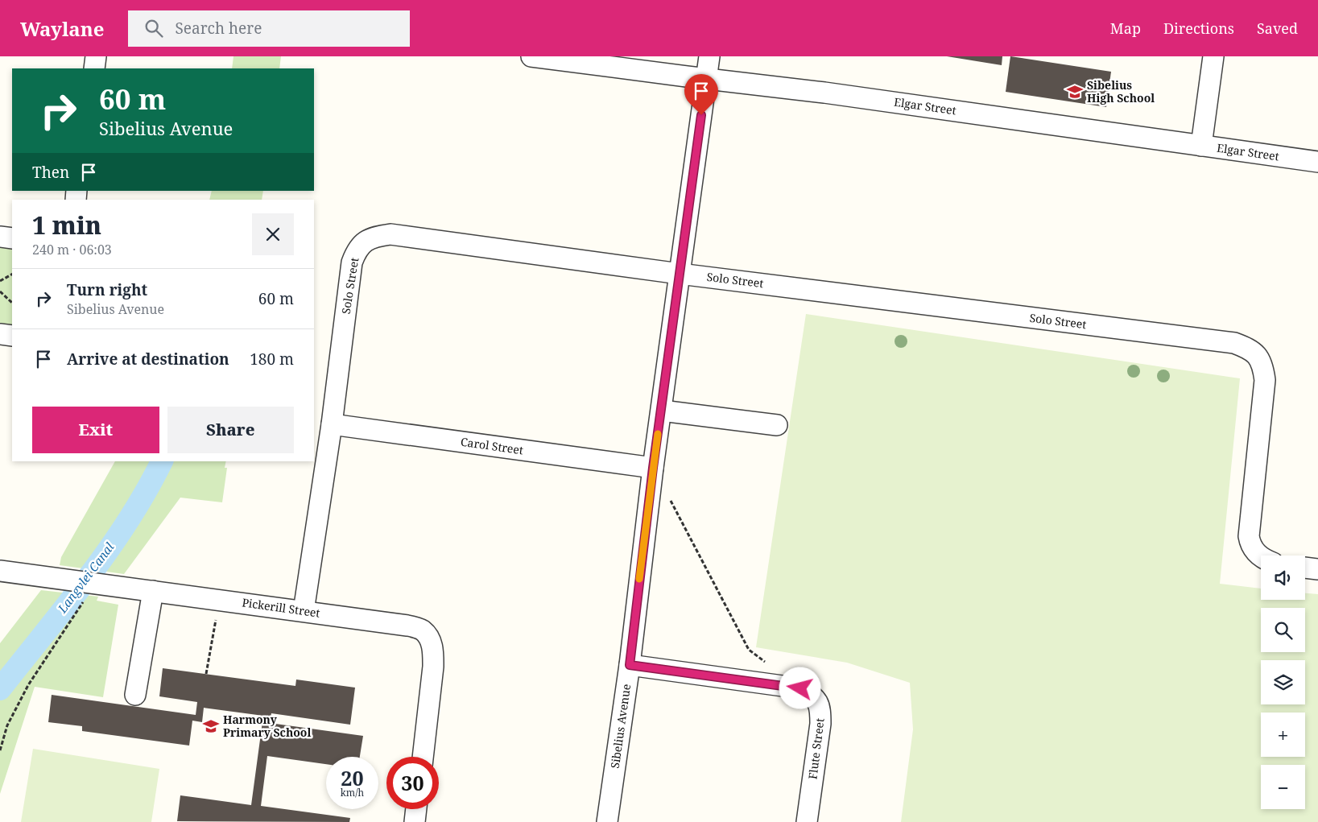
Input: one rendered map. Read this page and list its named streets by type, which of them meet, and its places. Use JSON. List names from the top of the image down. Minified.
{"streets":{"street":["Elgar Street","Solo Street","Carol Street","Pickerill Street","Sibelius Avenue","Flute Street"]},"crossings":[["Elgar Street","Sibelius Avenue"],["Solo Street","Carol Street"],["Solo Street","Pickerill Street"],["Solo Street","Sibelius Avenue"],["Carol Street","Sibelius Avenue"],["Sibelius Avenue","Flute Street"]],"water":["Langvlei Canal"],"places":{"school or university":["Sibelius High School","Harmony Primary School"]},"page":{"header":"Waylane","search":"Search here","nav":["Map","Directions","Saved"],"turn":["60 m","Sibelius Avenue"],"then":"Then","heading":["1 min","240 m · 06:03"],"list":[{"name":"Turn right","note":"Sibelius Avenue","value":"60 m"},{"name":"Arrive at destination","value":"180 m"}],"buttons":["Exit","Share"],"map_buttons":["+","−"],"speed":"20 km/h","limit":"30"}}
